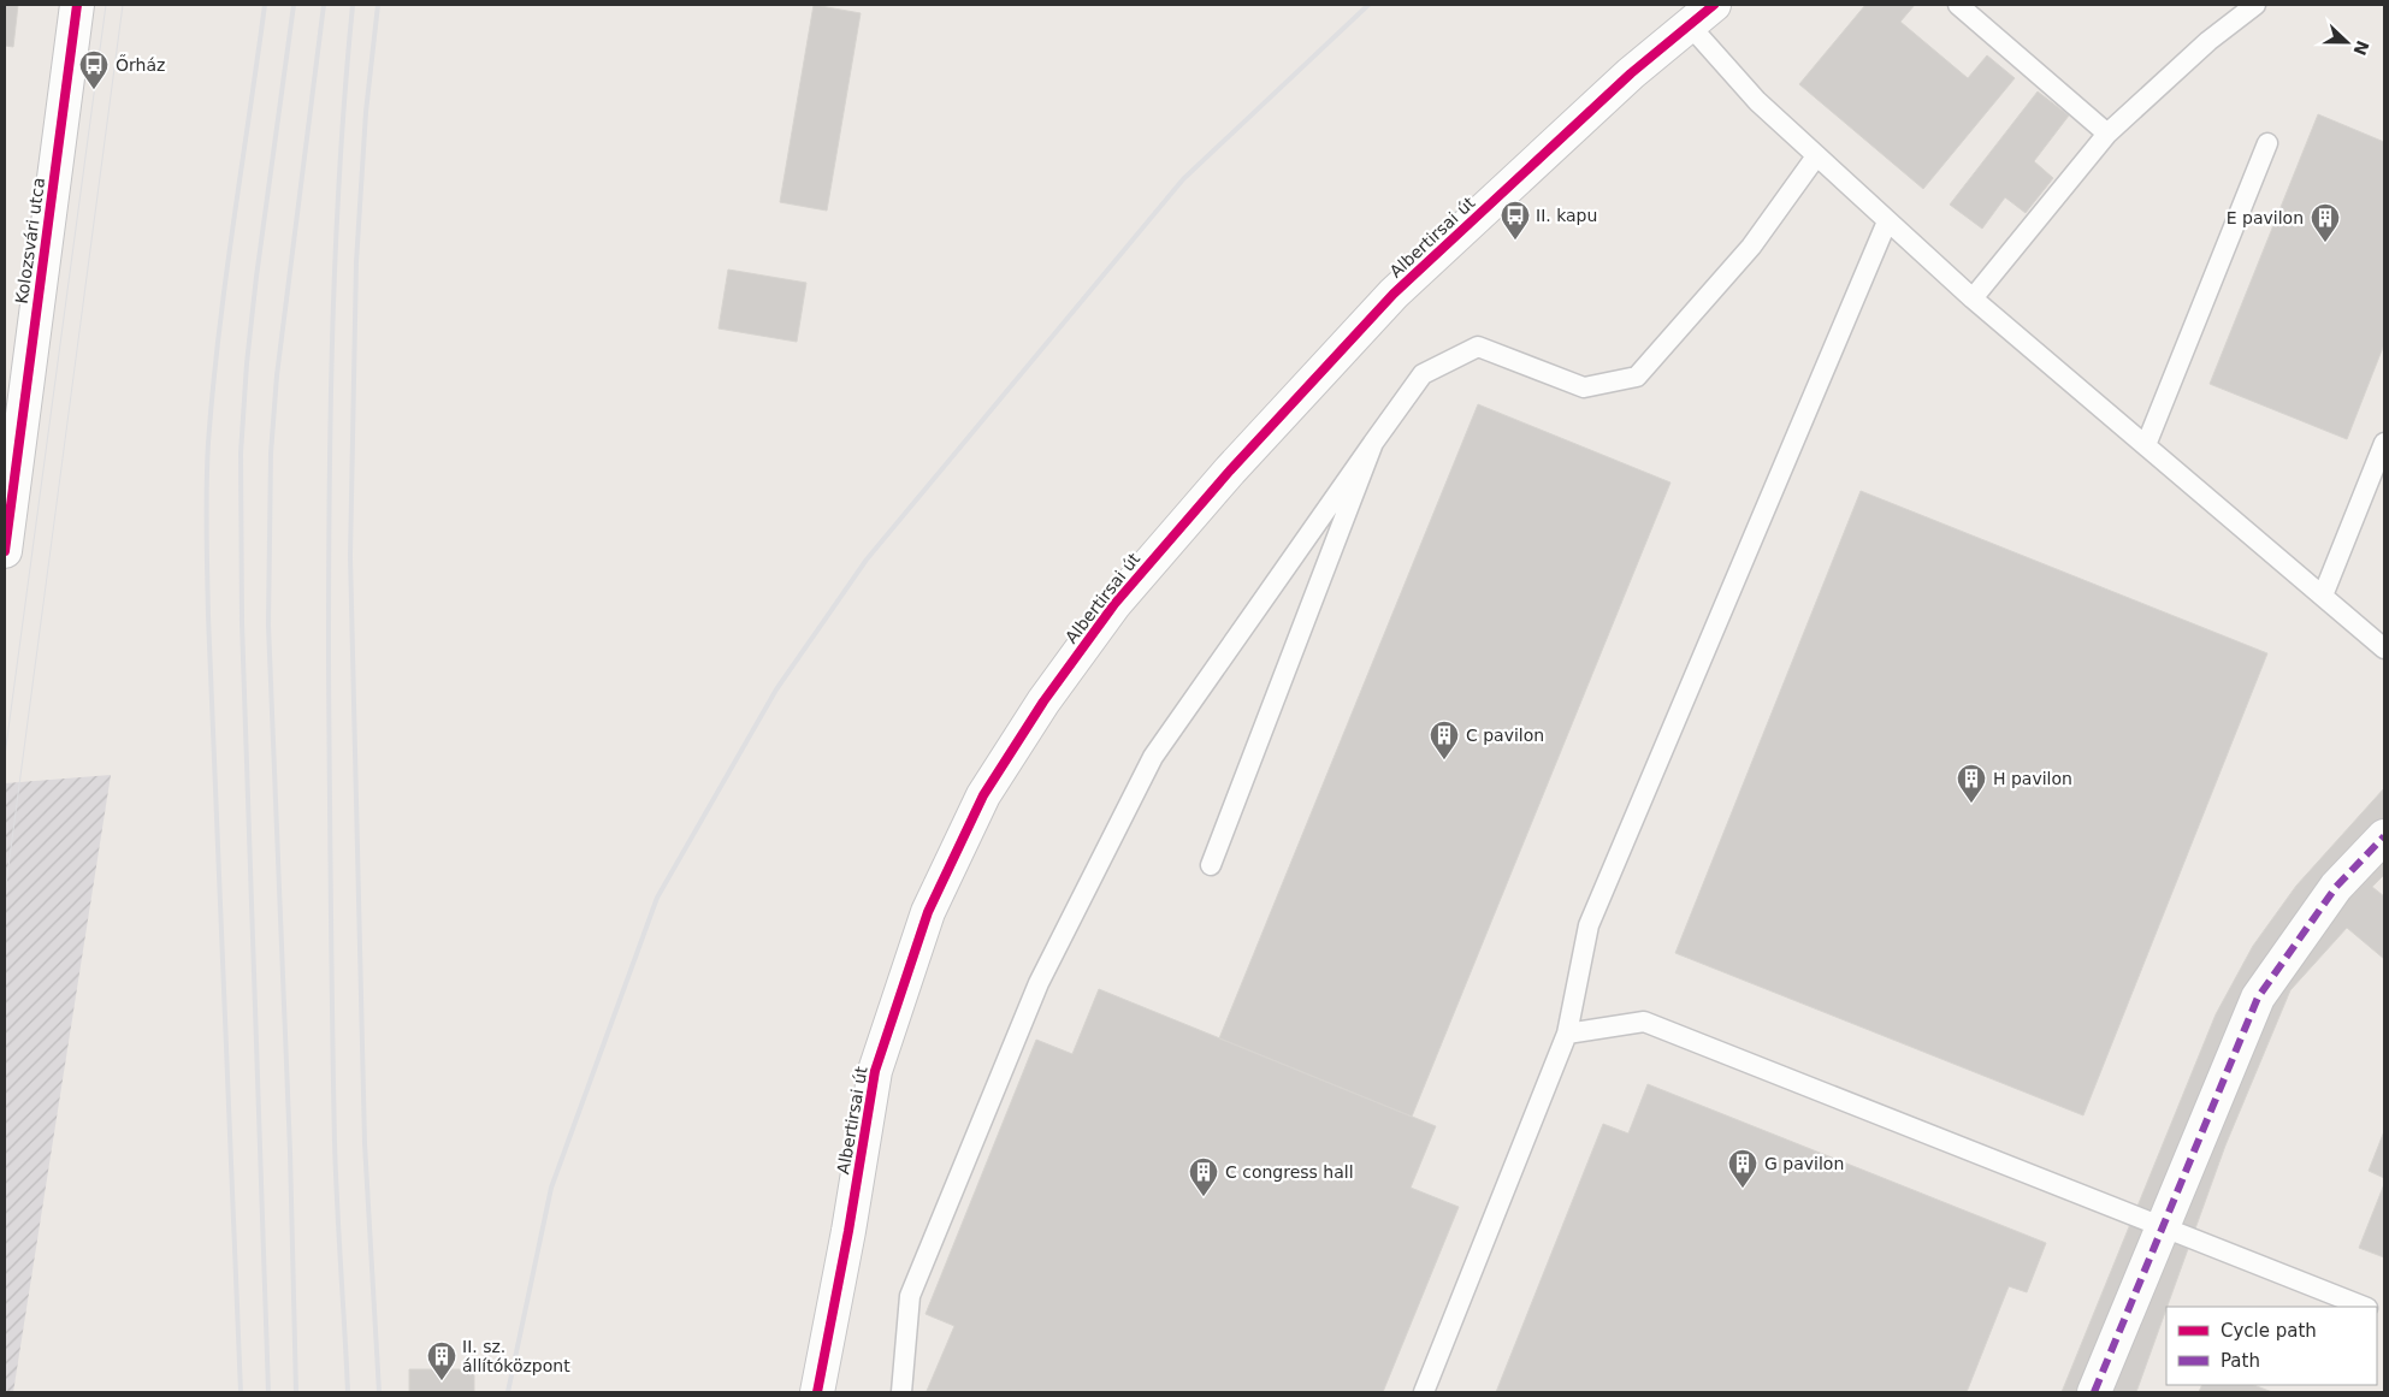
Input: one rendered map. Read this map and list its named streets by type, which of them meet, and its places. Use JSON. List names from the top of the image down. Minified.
{"streets":{"street":["Albertirsai út","Kolozsvári utca"]},"places":{"bus stop":["Őrház","II. kapu"],"building":["E pavilon","C pavilon","H pavilon","G pavilon","C congress hall","II. sz. állítóközpont"]},"legend":["Cycle path","Path"],"north":"right"}
